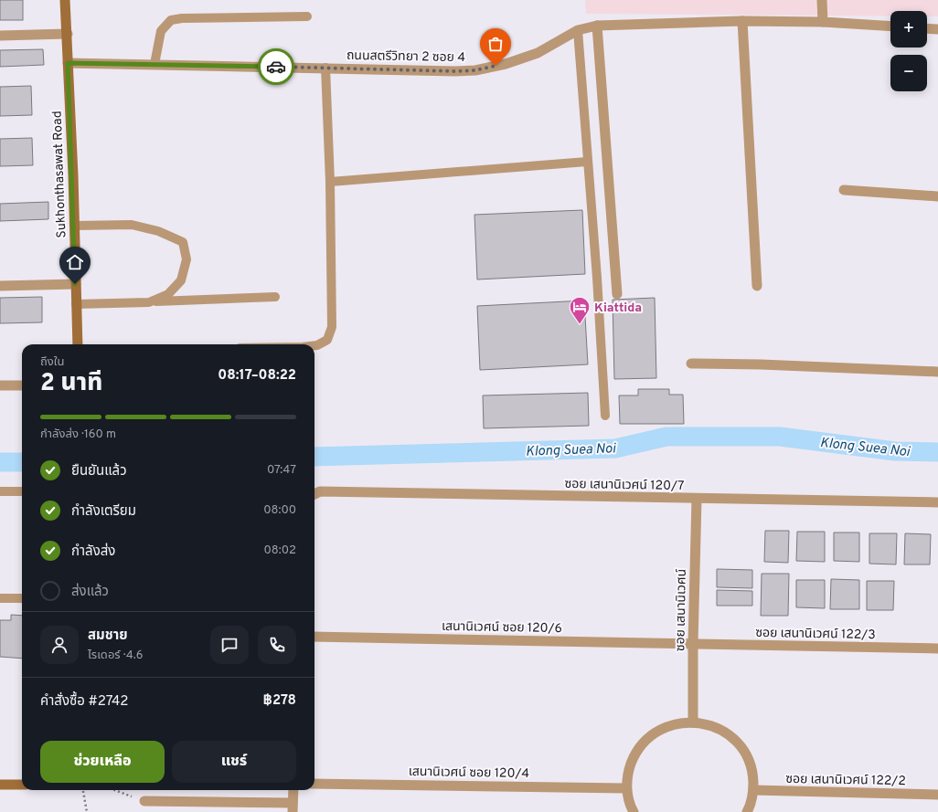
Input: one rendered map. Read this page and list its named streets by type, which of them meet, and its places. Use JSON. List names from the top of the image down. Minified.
{"streets":{"main road":["Sukhonthasawat Road"],"street":["ถนนสตรีวิทยา 2 ซอย 4","ซอย เสนานิเวศน์ 120/7","ซอย เสนานิเวศน์","เสนานิเวศน์ ซอย 120/6","ซอย เสนานิเวศน์ 122/3","เสนานิเวศน์ ซอย 120/4","ซอย เสนานิเวศน์ 122/2"]},"crossings":[["ถนนสตรีวิทยา 2 ซอย 4","Sukhonthasawat Road"],["ซอย เสนานิเวศน์ 120/7","ซอย เสนานิเวศน์"],["ซอย เสนานิเวศน์","เสนานิเวศน์ ซอย 120/6"],["ซอย เสนานิเวศน์","ซอย เสนานิเวศน์ 122/3"],["เสนานิเวศน์ ซอย 120/6","ซอย เสนานิเวศน์ 122/3"]],"water":["Klong Suea Noi"],"places":{"hotel":["Kiattida"]},"page":{"map_buttons":["+","−"],"heading":["2 นาที","ถึงใน","08:17–08:22"],"panel":["สมชาย","ไรเดอร์ · 4.6","คำสั่งซื้อ #2742","฿278"],"bar":"กำลังส่ง · 160 m","list":[["ยืนยันแล้ว","07:47"],["กำลังเตรียม","08:00"],["กำลังส่ง","08:02"],"ส่งแล้ว"],"buttons":["ช่วยเหลือ","แชร์"]}}
